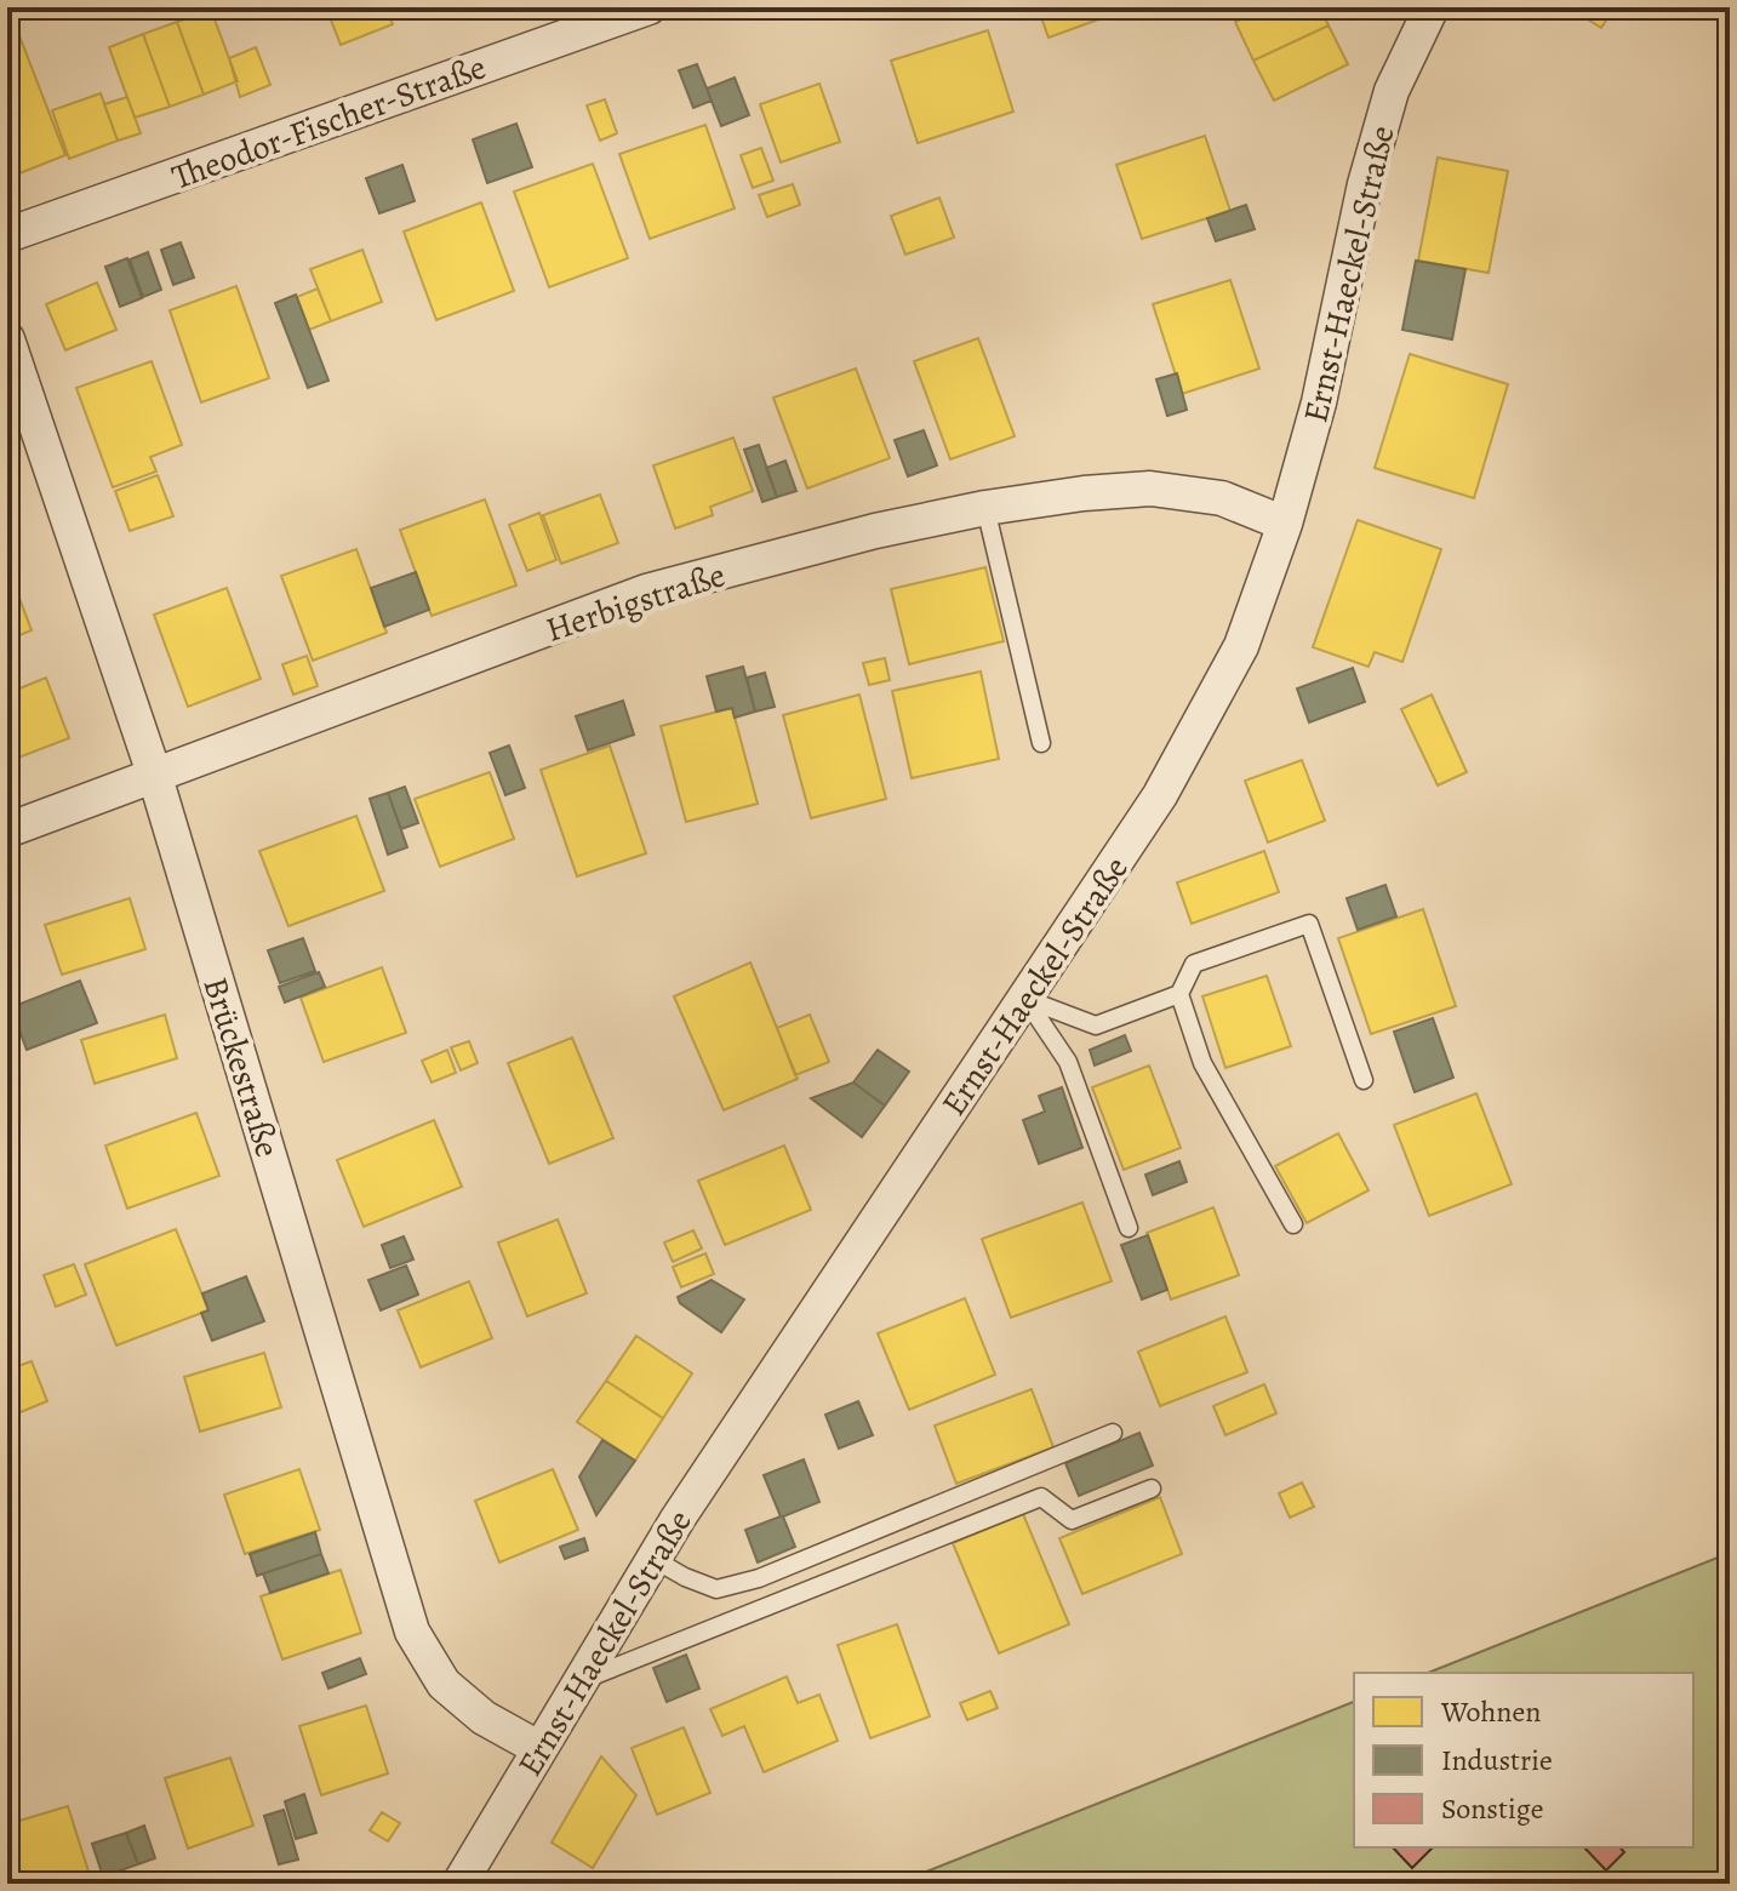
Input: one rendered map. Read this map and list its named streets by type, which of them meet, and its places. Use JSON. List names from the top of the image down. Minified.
{"streets":{"street":["Theodor-Fischer-Straße","Ernst-Haeckel-Straße","Herbigstraße","Brückestraße"]},"crossings":[["Ernst-Haeckel-Straße","Herbigstraße"],["Ernst-Haeckel-Straße","Brückestraße"],["Herbigstraße","Brückestraße"]],"legend":["Wohnen","Industrie","Sonstige"]}
